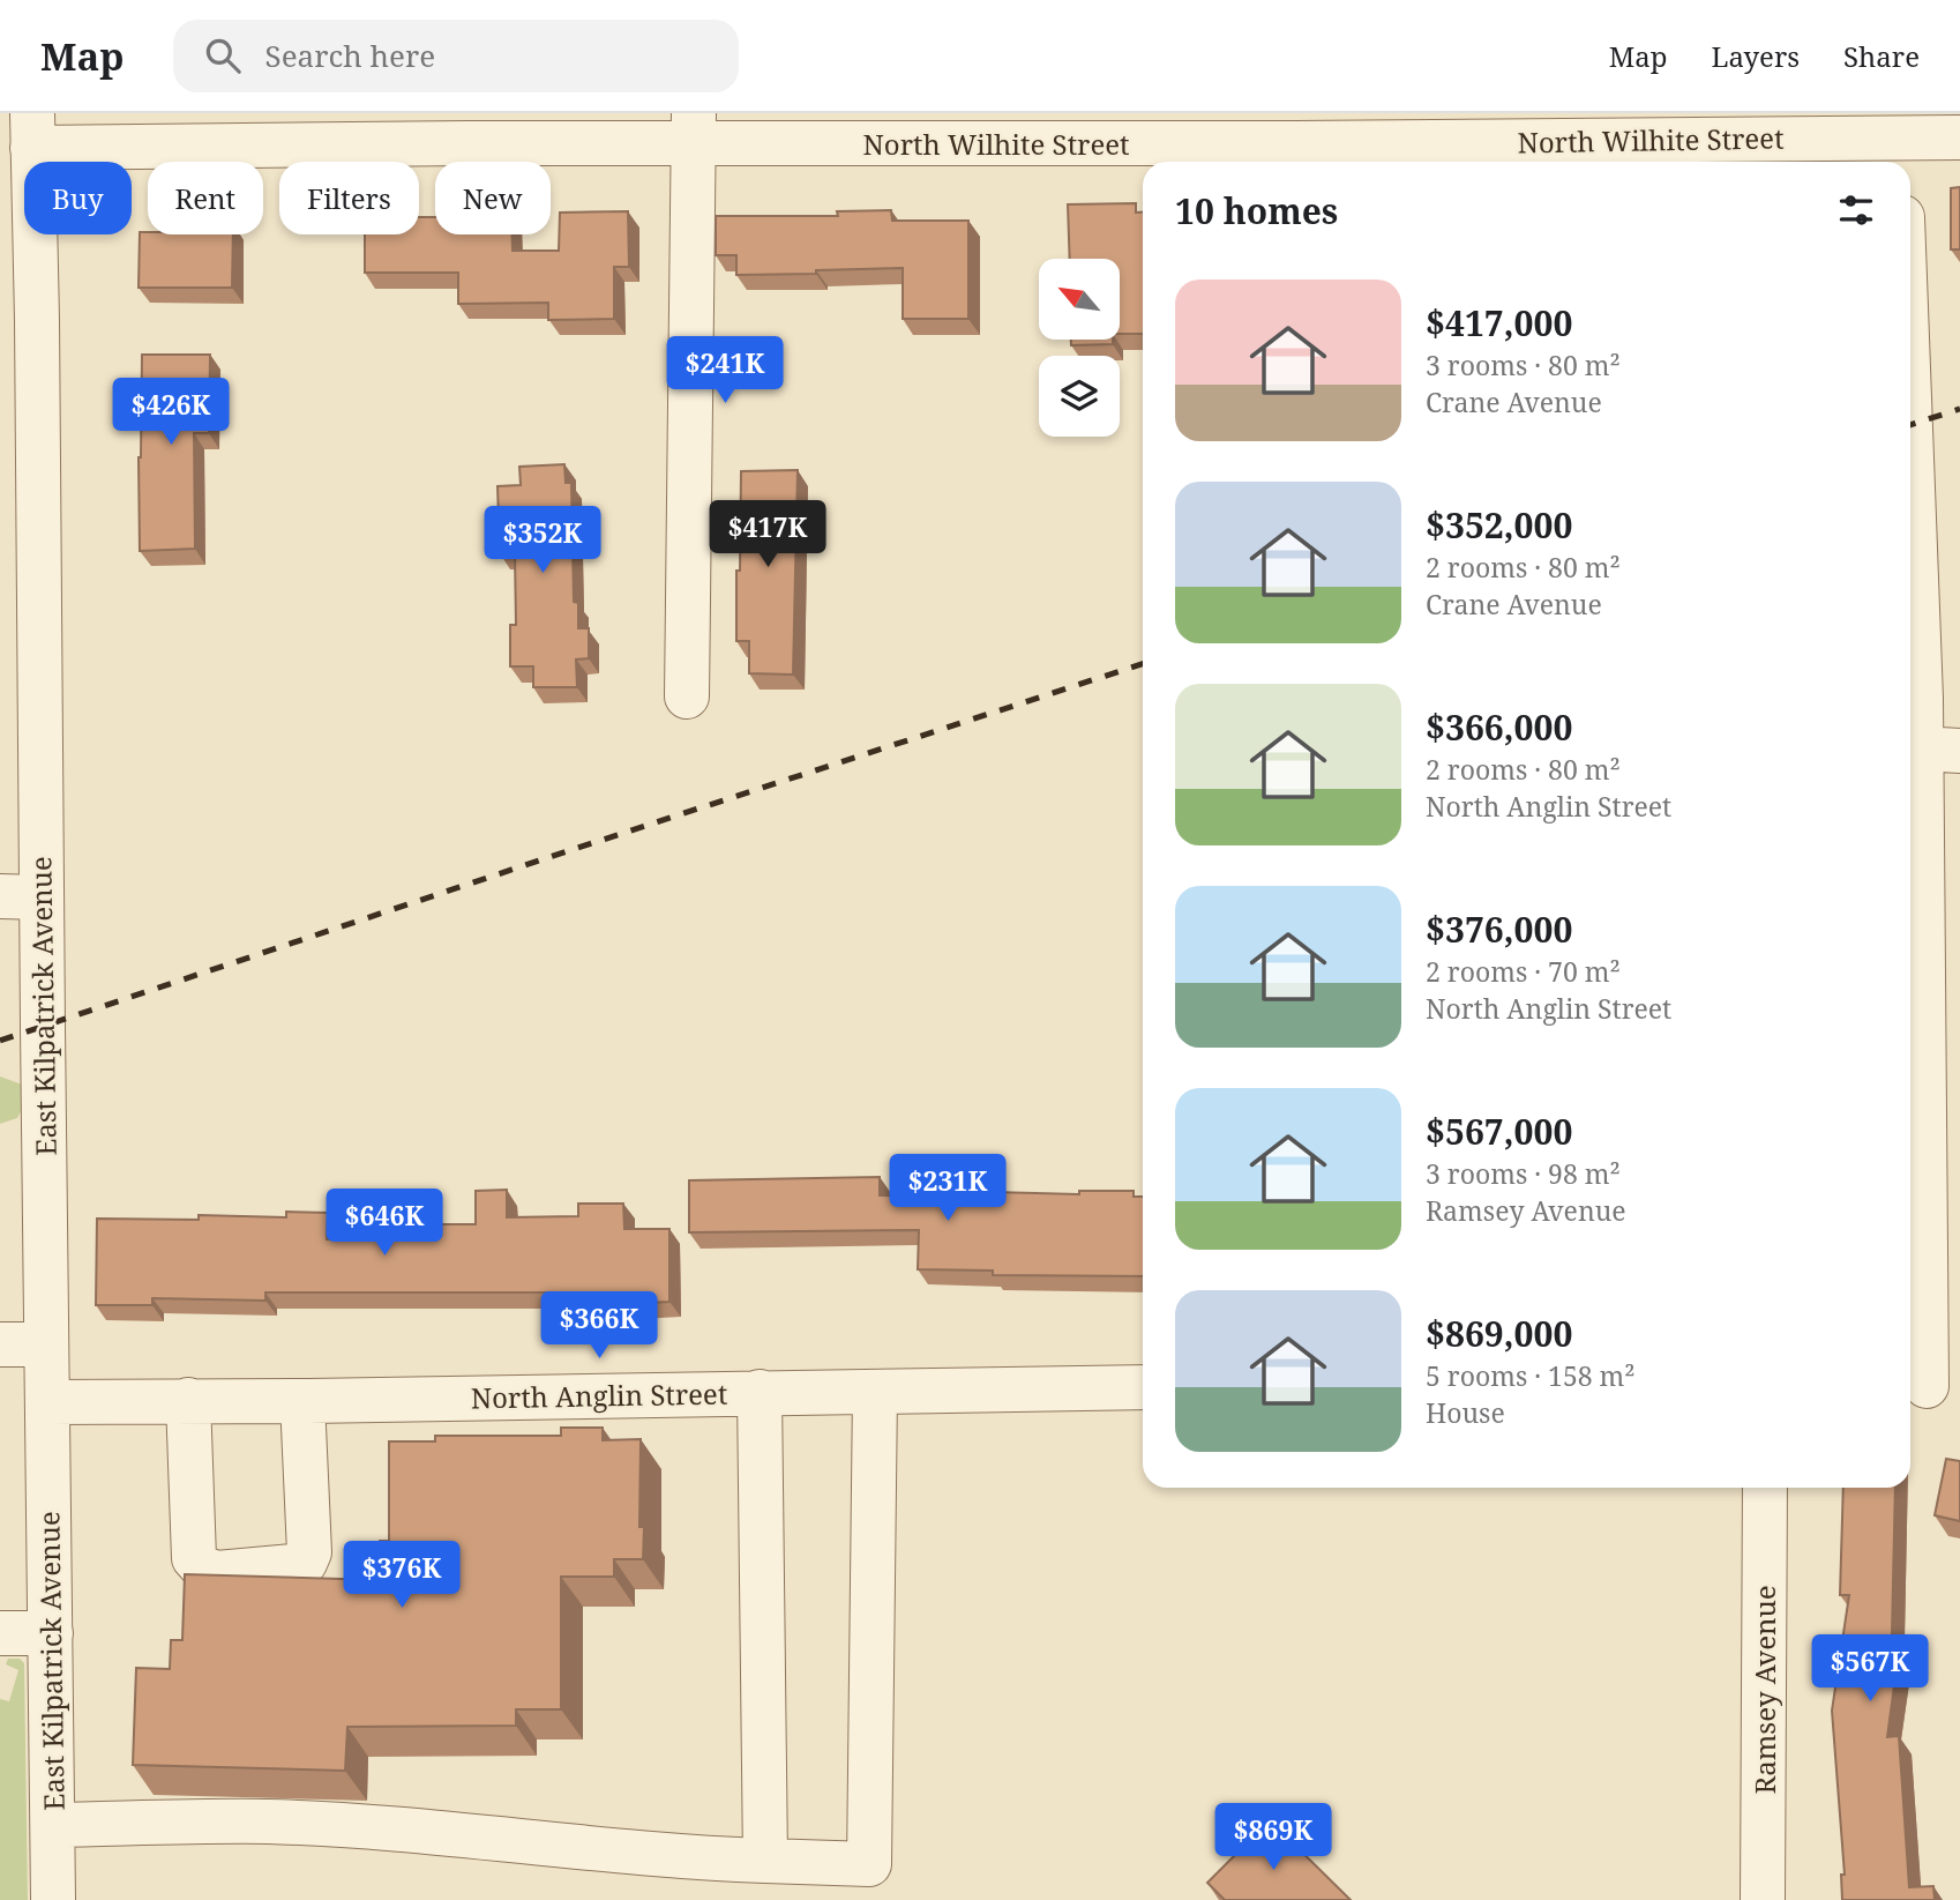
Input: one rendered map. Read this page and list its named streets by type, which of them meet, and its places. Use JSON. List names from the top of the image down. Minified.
{"streets":{"street":["North Wilhite Street","East Kilpatrick Avenue","North Anglin Street","Ramsey Avenue"]},"crossings":[["North Wilhite Street","East Kilpatrick Avenue"],["East Kilpatrick Avenue","North Anglin Street"]],"north":"top left","page":{"header":"Map","search":"Search here","nav":["Map","Layers","Share"],"chip":["Buy","Rent","Filters","New"],"heading":"10 homes","list":[{"name":"$417,000","note":"3 rooms · 80 m² · Crane Avenue"},{"name":"$352,000","note":"2 rooms · 80 m² · Crane Avenue"},{"name":"$366,000","note":"2 rooms · 80 m² · North Anglin Street"},{"name":"$376,000","note":"2 rooms · 70 m² · North Anglin Street"},{"name":"$567,000","note":"3 rooms · 98 m² · Ramsey Avenue"},{"name":"$869,000","note":"5 rooms · 158 m² · House"}],"price":["$241K","$426K","$417K","$352K","$231K","$646K","$366K","$376K","$567K","$869K"]}}
